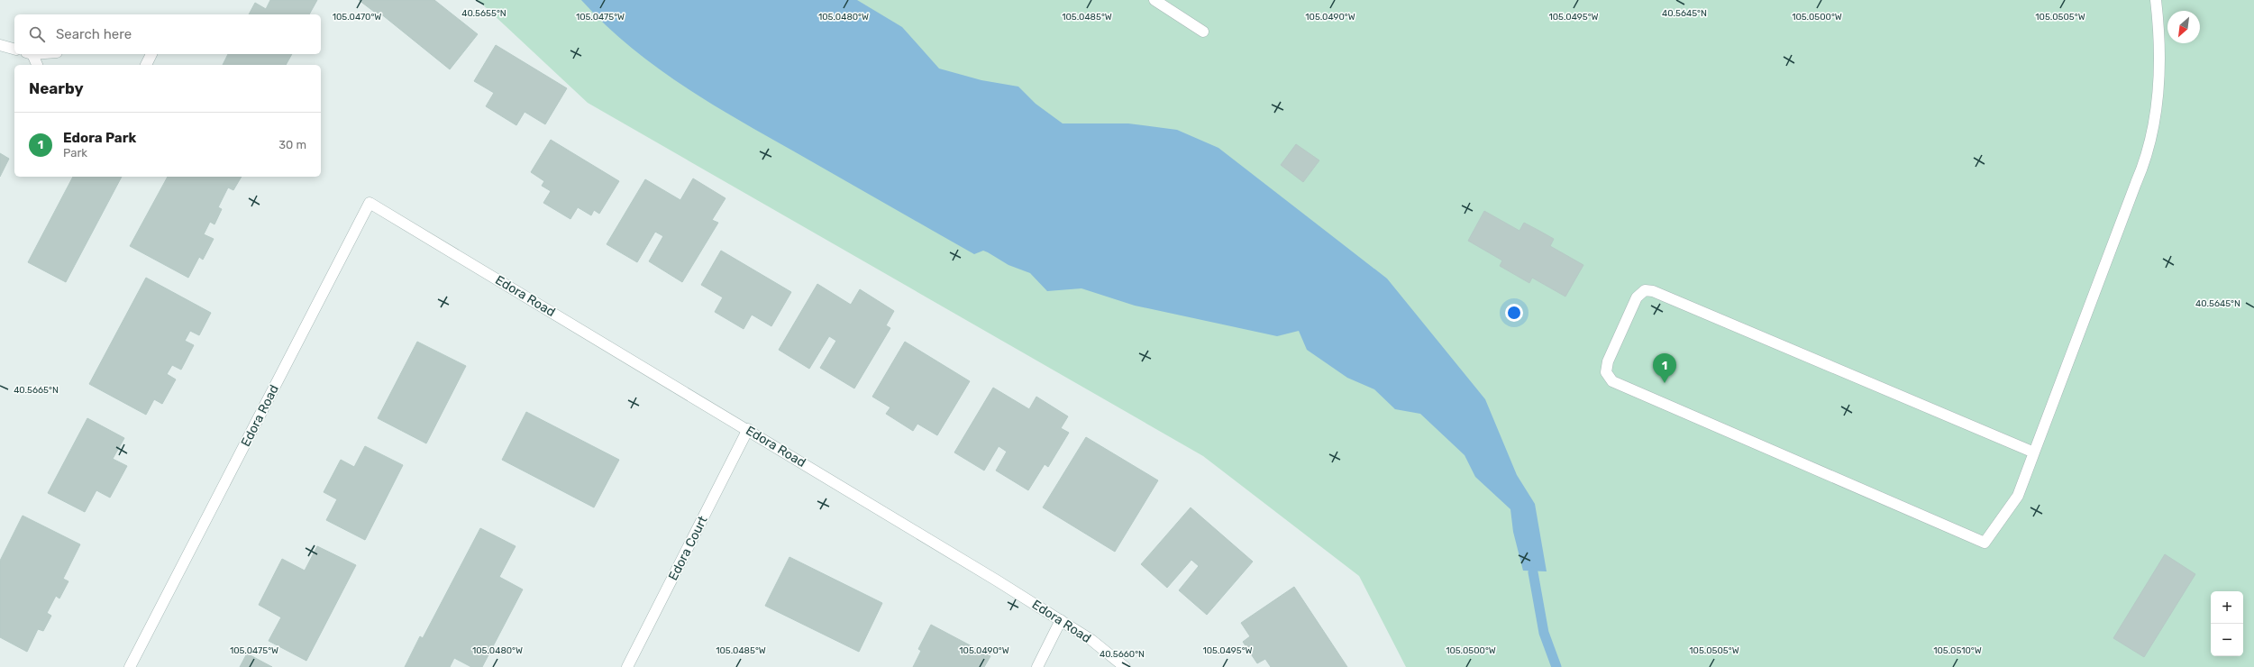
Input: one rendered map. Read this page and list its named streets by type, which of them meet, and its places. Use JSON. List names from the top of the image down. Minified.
{"streets":{"street":["Edora Road","Edora Court"]},"crossings":[["Edora Road","Edora Court"]],"north":"bottom left","page":{"search":"Search here","heading":"Nearby","list":[{"mark":"1","name":"Edora Park","note":"Park","value":"30 m"}],"pins":"1","map_buttons":["+","−"]},"coordinates":["40.5655°N","40.5645°N","105.0470°W","105.0475°W","105.0480°W","105.0485°W","105.0490°W","105.0495°W","105.0500°W","105.0505°W","40.5665°N","105.0510°W","40.5660°N"]}
